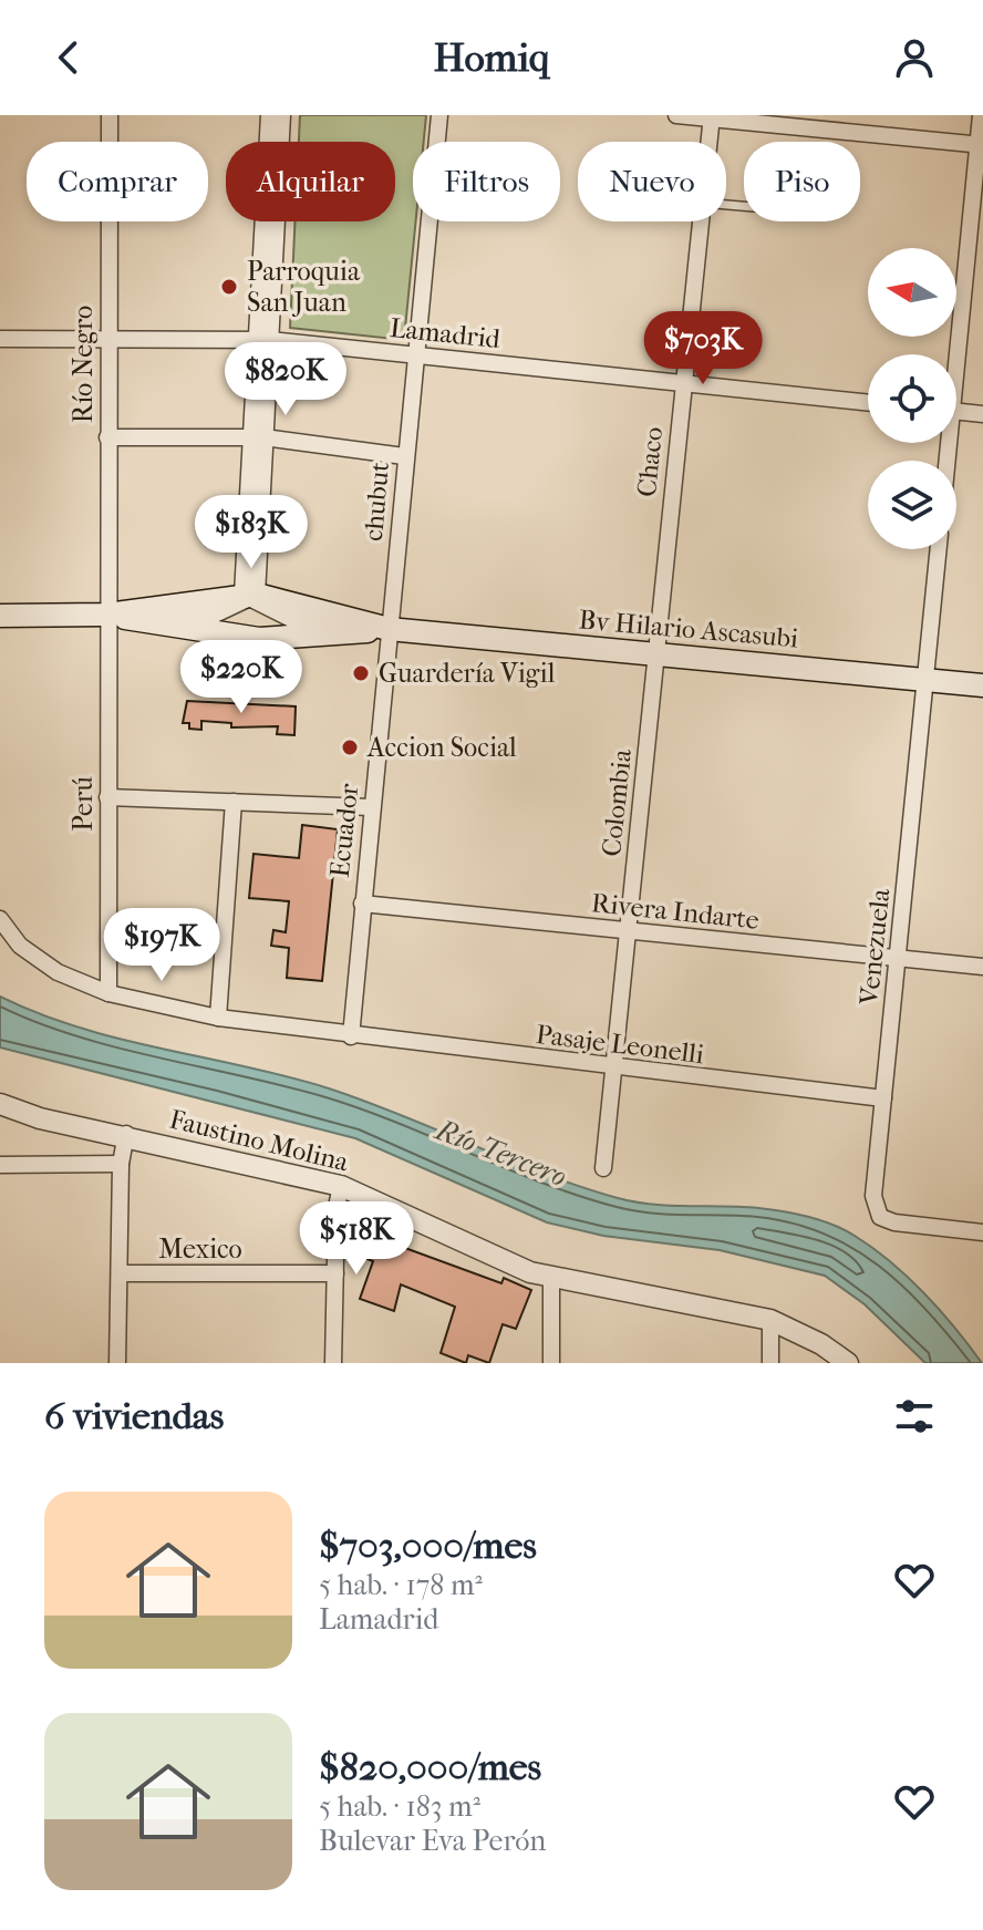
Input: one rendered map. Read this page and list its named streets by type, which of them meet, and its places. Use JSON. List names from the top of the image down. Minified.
{"streets":{"main road":["Bv Hilario Ascasubi"],"street":["Lamadrid","Río Negro","Chaco","chubut","Colombia","Perú","Ecuador","Rivera Indarte","Venezuela","Pasaje Leonelli","Faustino Molina","Mexico"]},"crossings":[["Lamadrid","Río Negro"],["Lamadrid","Chaco"],["Lamadrid","chubut"],["Río Negro","Perú"],["Chaco","Bv Hilario Ascasubi"],["Chaco","Colombia"],["chubut","Bv Hilario Ascasubi"],["chubut","Ecuador"],["Bv Hilario Ascasubi","Colombia"],["Bv Hilario Ascasubi","Ecuador"],["Bv Hilario Ascasubi","Venezuela"],["Colombia","Rivera Indarte"],["Colombia","Pasaje Leonelli"],["Perú","Pasaje Leonelli"],["Ecuador","Rivera Indarte"],["Ecuador","Pasaje Leonelli"],["Rivera Indarte","Venezuela"],["Venezuela","Pasaje Leonelli"]],"water":["Río Tercero"],"places":["Parroquia San Juan","Guardería Vigil","Accion Social"],"north":"left","page":{"header":"Homiq","chip":["Comprar","Alquilar","Filtros","Nuevo","Piso"],"price":["$703K","$820K","$183K","$220K","$197K","$518K"],"heading":"6 viviendas","list":[{"name":"$703,000/mes","note":"5 hab. · 178 m² · Lamadrid"},{"name":"$820,000/mes","note":"5 hab. · 183 m² · Bulevar Eva Perón"}]}}
